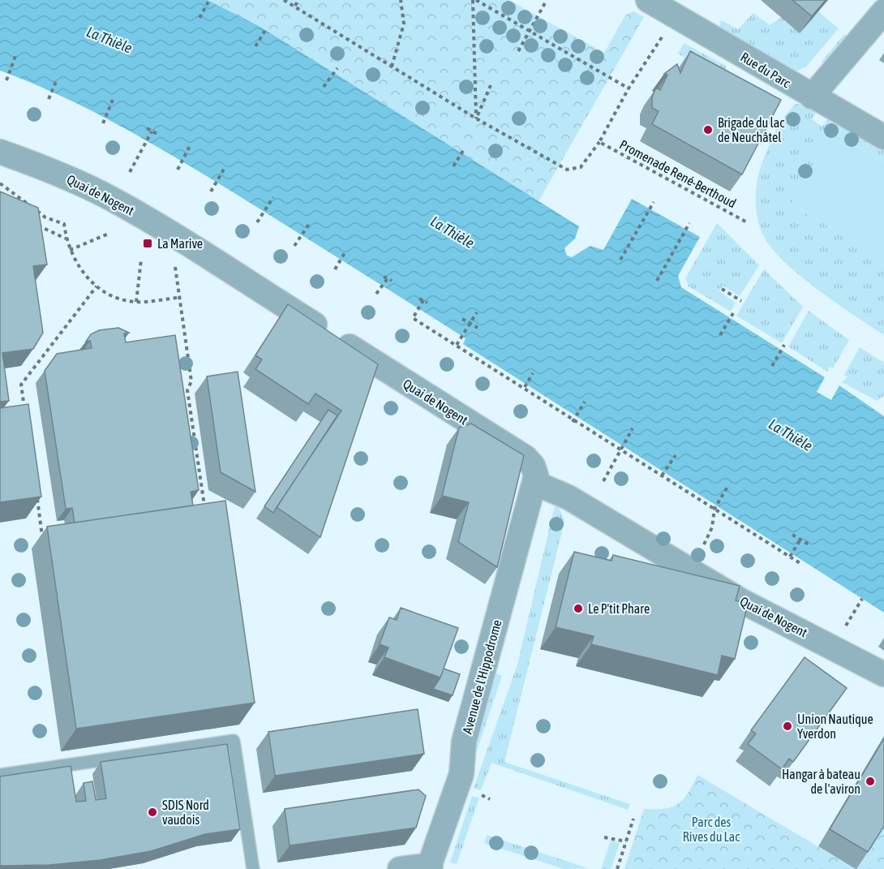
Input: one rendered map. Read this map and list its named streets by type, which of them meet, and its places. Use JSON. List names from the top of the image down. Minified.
{"streets":{"street":["Rue du Parc","Quai de Nogent","Avenue de l'Hippodrome"],"path":["Promenade René-Berthoud"]},"crossings":[["Rue du Parc","Promenade René-Berthoud"],["Quai de Nogent","Avenue de l'Hippodrome"]],"water":["La Thièle"],"parks":["Parc des Rives du Lac"],"places":{"other":["Brigade du lac de Neuchâtel","Le P'tit Phare","Union Nautique Yverdon","Hangar à bateau de l'aviron","SDIS Nord vaudois"],"transit":["La Marive"]}}
